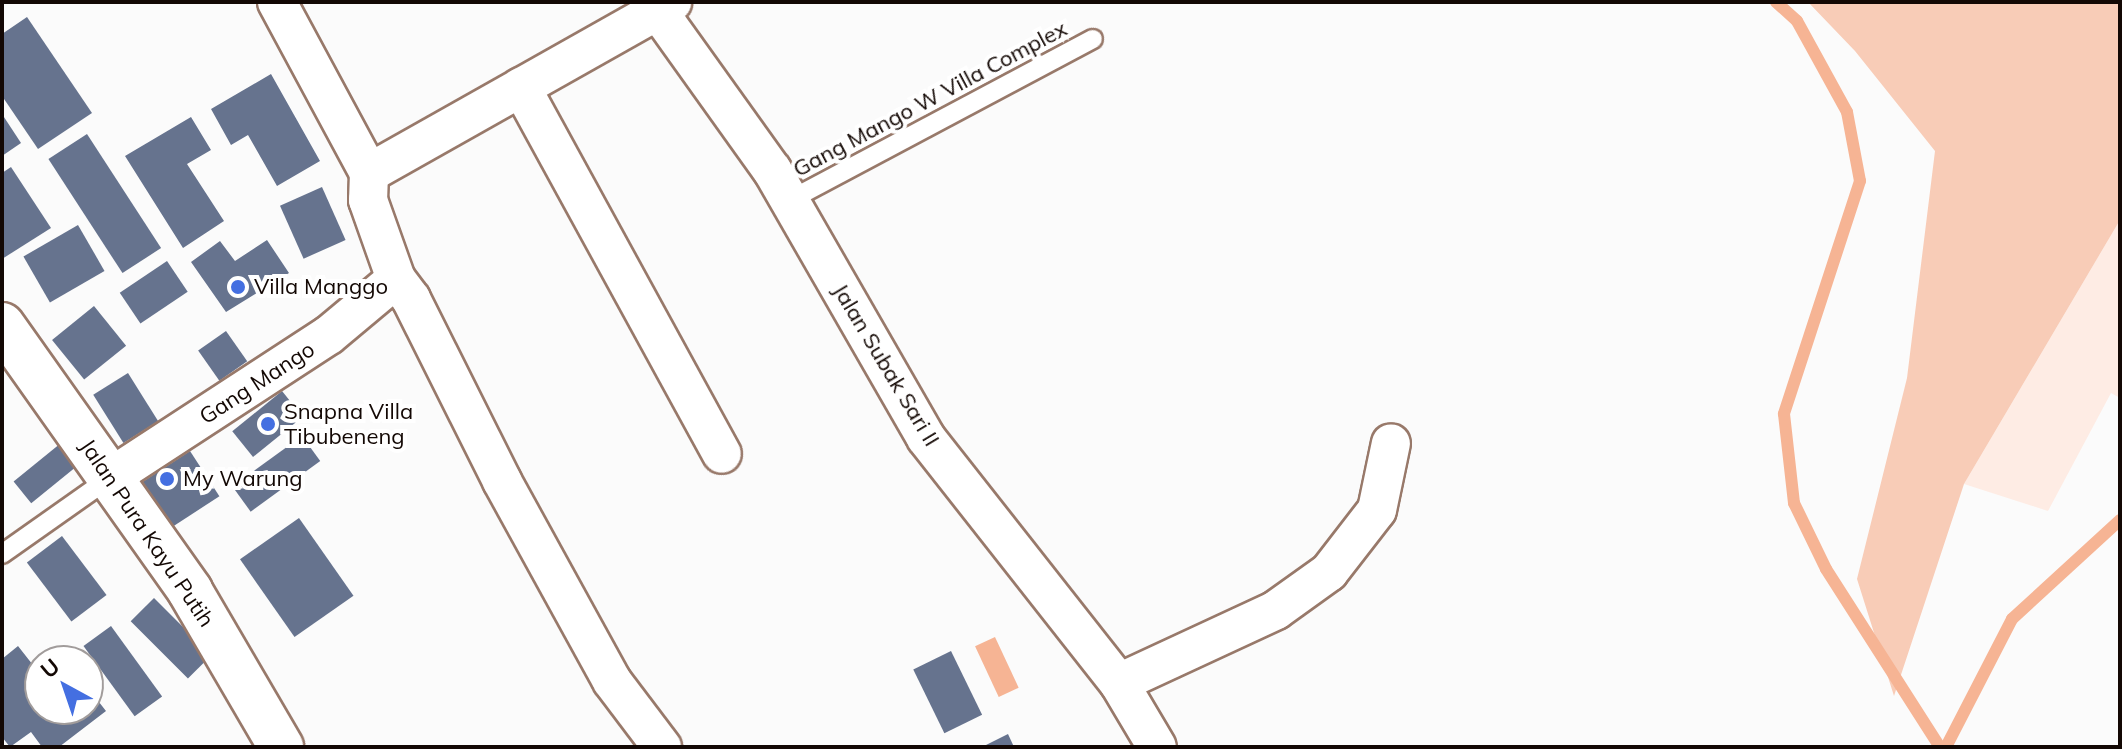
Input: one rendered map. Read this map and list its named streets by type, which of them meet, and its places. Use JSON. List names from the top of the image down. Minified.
{"streets":{"street":["Jalan Subak Sari II","Gang Mango","Jalan Pura Kayu Putih"],"lane":["Gang Mango W Villa Complex"]},"crossings":[["Gang Mango W Villa Complex","Jalan Subak Sari II"],["Gang Mango","Jalan Pura Kayu Putih"]],"places":["Villa Manggo","Snapna Villa Tibubeneng","My Warung"],"north":"top left"}
